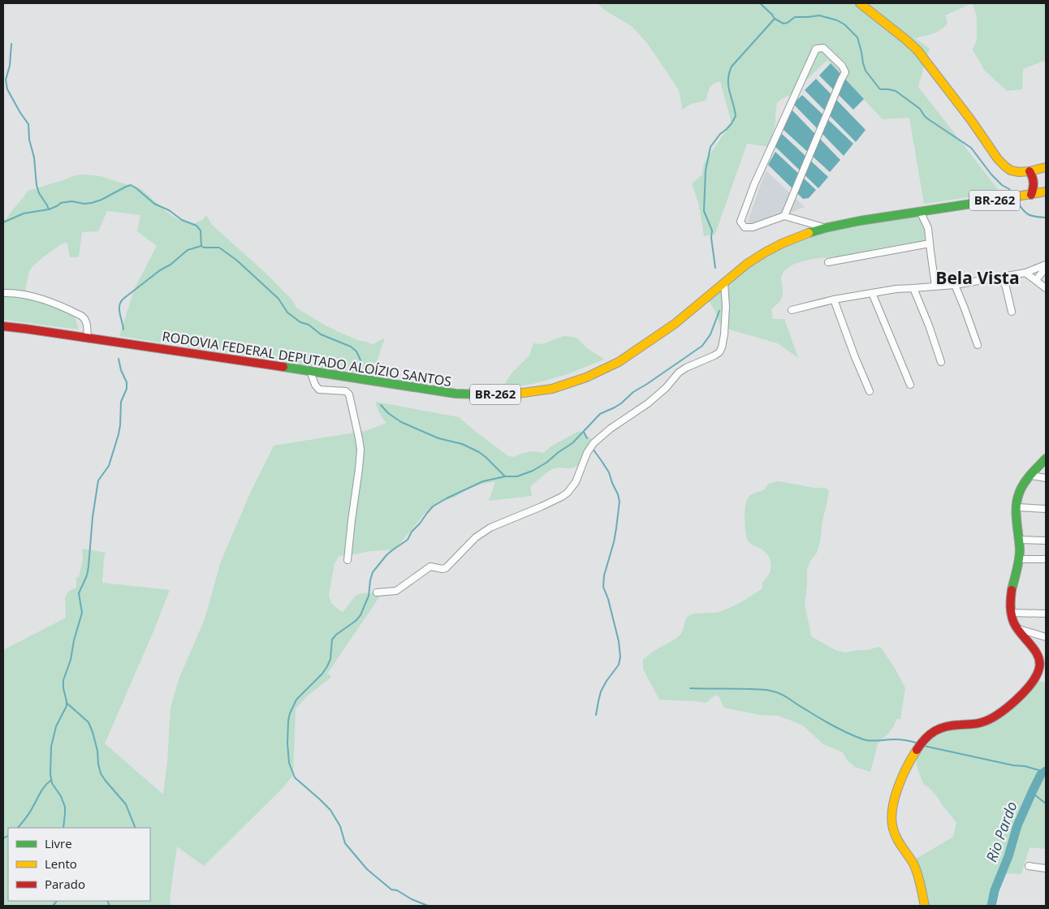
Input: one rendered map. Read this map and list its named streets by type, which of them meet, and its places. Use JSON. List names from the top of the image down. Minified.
{"streets":{"main road":["BR-262","RODOVIA FEDERAL DEPUTADO ALOÍZIO SANTOS"]},"districts":["Bela Vista"],"water":["Rio Pardo"],"legend":["Livre","Lento","Parado"]}
